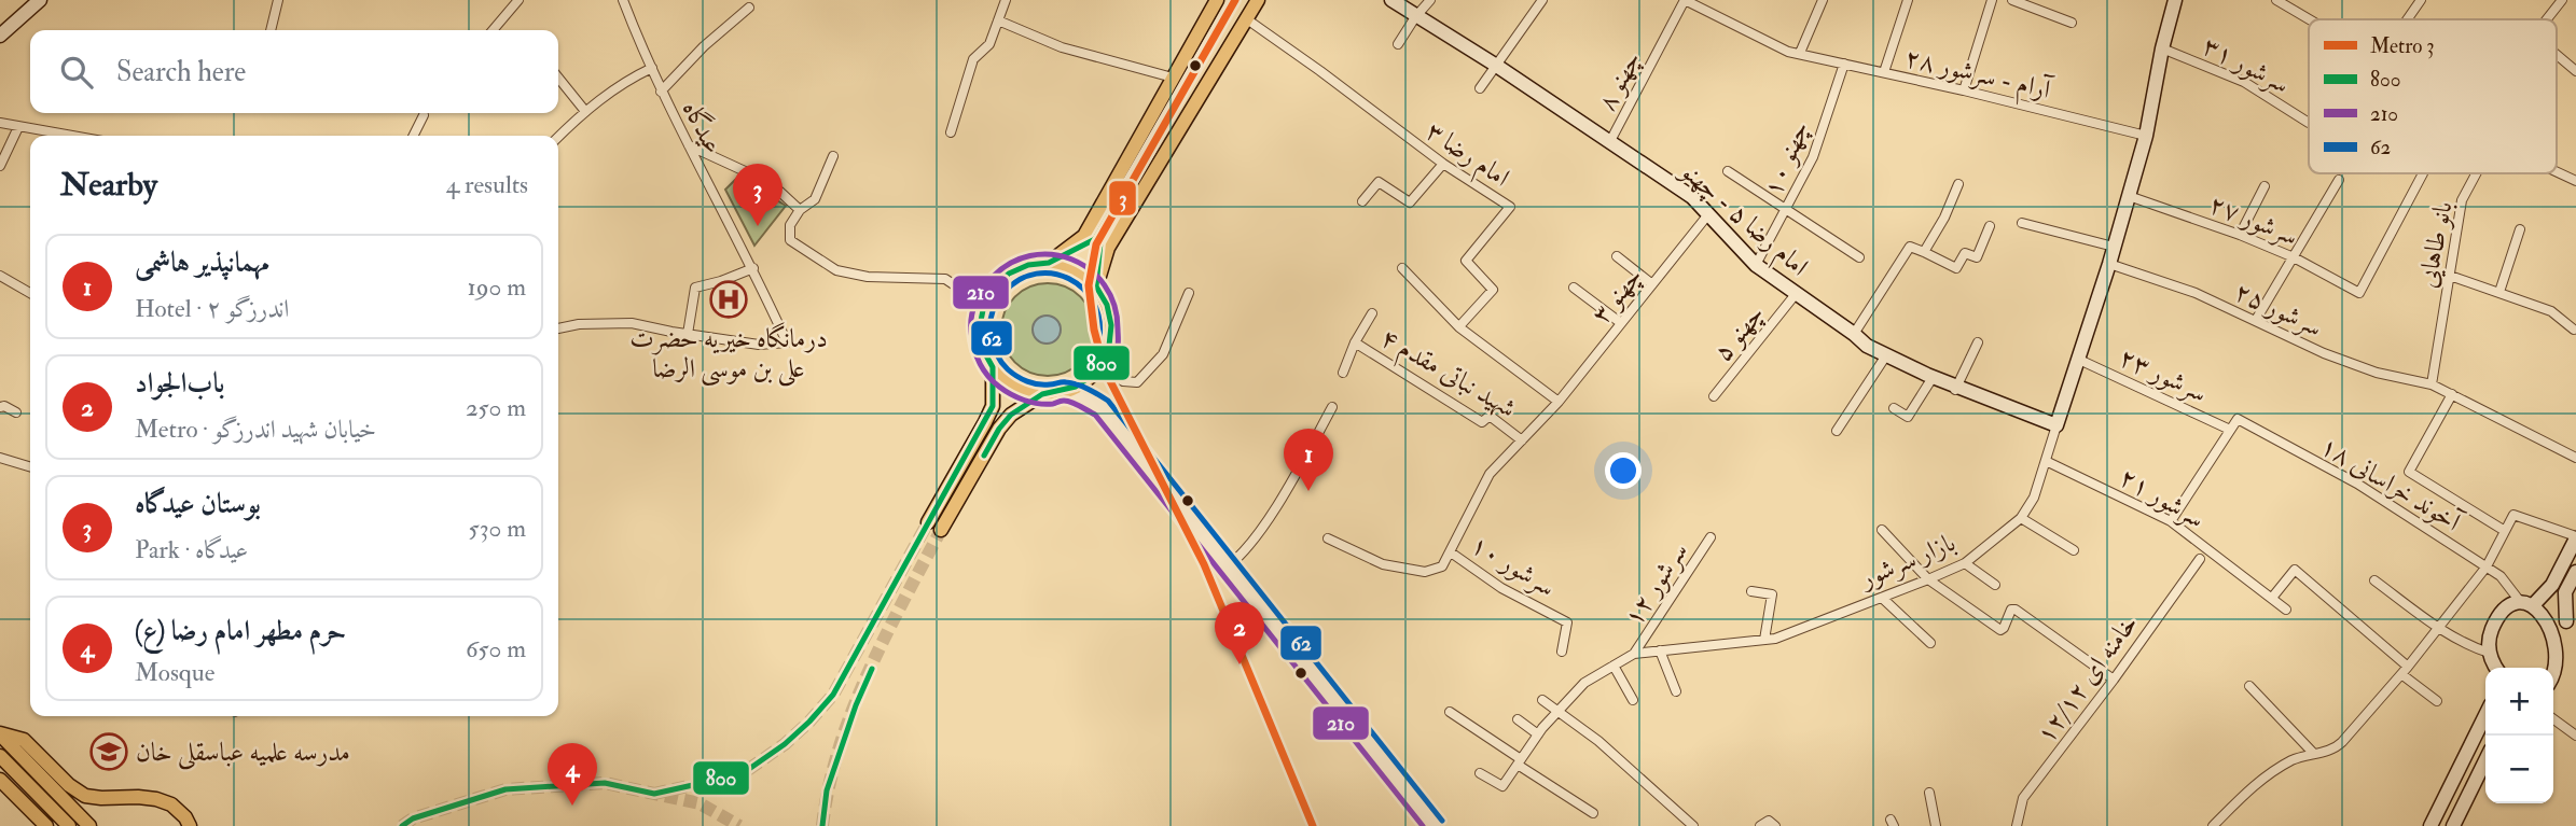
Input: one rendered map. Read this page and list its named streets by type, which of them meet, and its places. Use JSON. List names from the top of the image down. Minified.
{"streets":{"street":["سرشور ۳۱","آرام - سرشور ۲۸","چهنو ۸","عیدگاه","امام رضا ۳","چهنو ۱۰","امام رضا ۵ - چهنو","سرشور ۲۷","بانو طاهایی","چهنو ۳","سرشور ۲۵","چهنو ۵","شهید نباتی مقدم ۴","سرشور ۲۳","آخوند خراسانی ۱۸","سرشور ۲۱","بازار سرشور","سرشور ۱۰","سرشور ۱۲","خامنه ای ۱۲/۱۲"]},"crossings":[["سرشور ۳۱","بازار سرشور"],["آرام - سرشور ۲۸","چهنو ۸"],["آرام - سرشور ۲۸","چهنو ۱۰"],["آرام - سرشور ۲۸","بازار سرشور"],["چهنو ۸","امام رضا ۵ - چهنو"],["چهنو ۱۰","امام رضا ۵ - چهنو"],["امام رضا ۵ - چهنو","چهنو ۳"],["امام رضا ۵ - چهنو","چهنو ۵"],["امام رضا ۵ - چهنو","بازار سرشور"],["سرشور ۲۷","بازار سرشور"],["بانو طاهایی","سرشور ۲۵"],["چهنو ۳","شهید نباتی مقدم ۴"],["چهنو ۳","سرشور ۱۰"],["سرشور ۲۵","بازار سرشور"],["سرشور ۲۳","آخوند خراسانی ۱۸"],["سرشور ۲۳","بازار سرشور"],["سرشور ۲۱","بازار سرشور"],["بازار سرشور","سرشور ۱۲"]],"places":{"hospital":["درمانگاه خیریه حضرت علی بن موسی الرضا"],"school or university":["مدرسه علمیه عباسقلی خان"]},"lines":["metro line 3","transit line 800","transit line 210","transit line 62"],"legend":["Metro 3","800","210","62"],"page":{"search":"Search here","heading":["Nearby","4 results"],"pins":["3","1","2","4"],"list":[{"mark":"1","name":"مهمانپذیر هاشمی","note":"Hotel · اندرزگو ۲","value":"190 m"},{"mark":"2","name":"باب‌الجواد","note":"Metro · خیابان شهید اندرزگو","value":"250 m"},{"mark":"3","name":"بوستان عیدگاه","note":"Park · عیدگاه","value":"530 m"},{"mark":"4","name":"حرم مطهر امام رضا (ع)","note":"Mosque","value":"650 m"}],"map_buttons":["+","−"]}}
